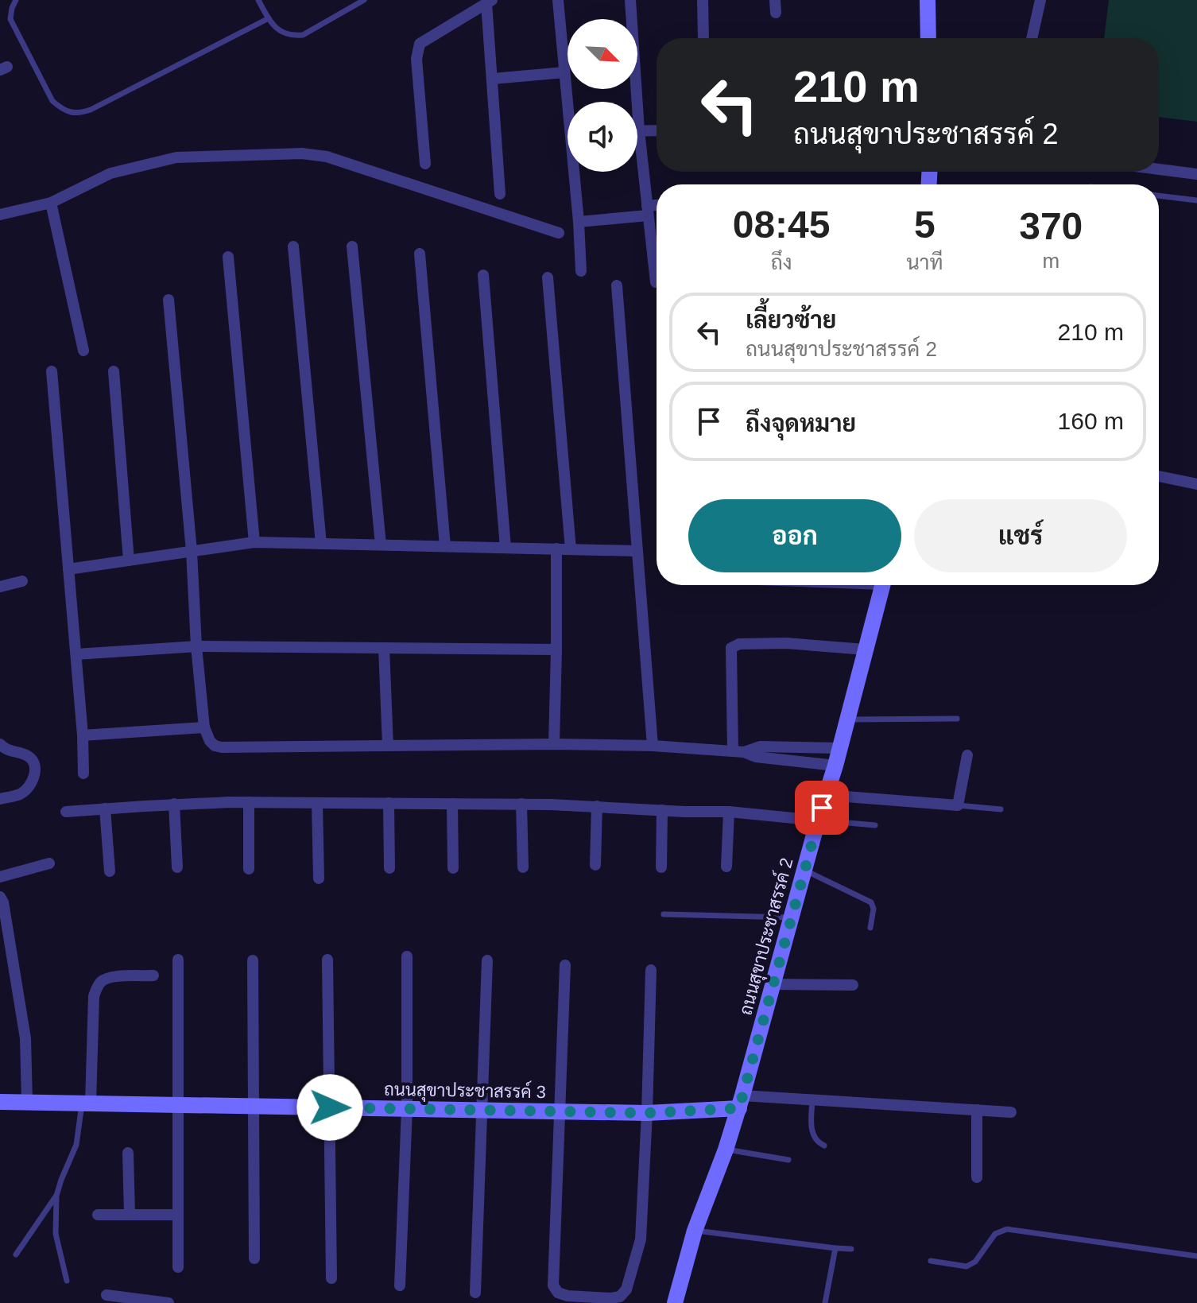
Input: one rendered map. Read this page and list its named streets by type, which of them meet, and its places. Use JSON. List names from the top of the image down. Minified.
{"streets":{"street":["ถนนสุขาประชาสรรค์ 2","ถนนสุขาประชาสรรค์ 3"]},"crossings":[["ถนนสุขาประชาสรรค์ 2","ถนนสุขาประชาสรรค์ 3"]],"north":"bottom right","page":{"turn":["210 m","ถนนสุขาประชาสรรค์ 2"],"eta":["08:45","ถึง","5","นาที","370","m"],"list":[{"name":"เลี้ยวซ้าย","note":"ถนนสุขาประชาสรรค์ 2","value":"210 m"},{"name":"ถึงจุดหมาย","value":"160 m"}],"buttons":["ออก","แชร์"]}}
